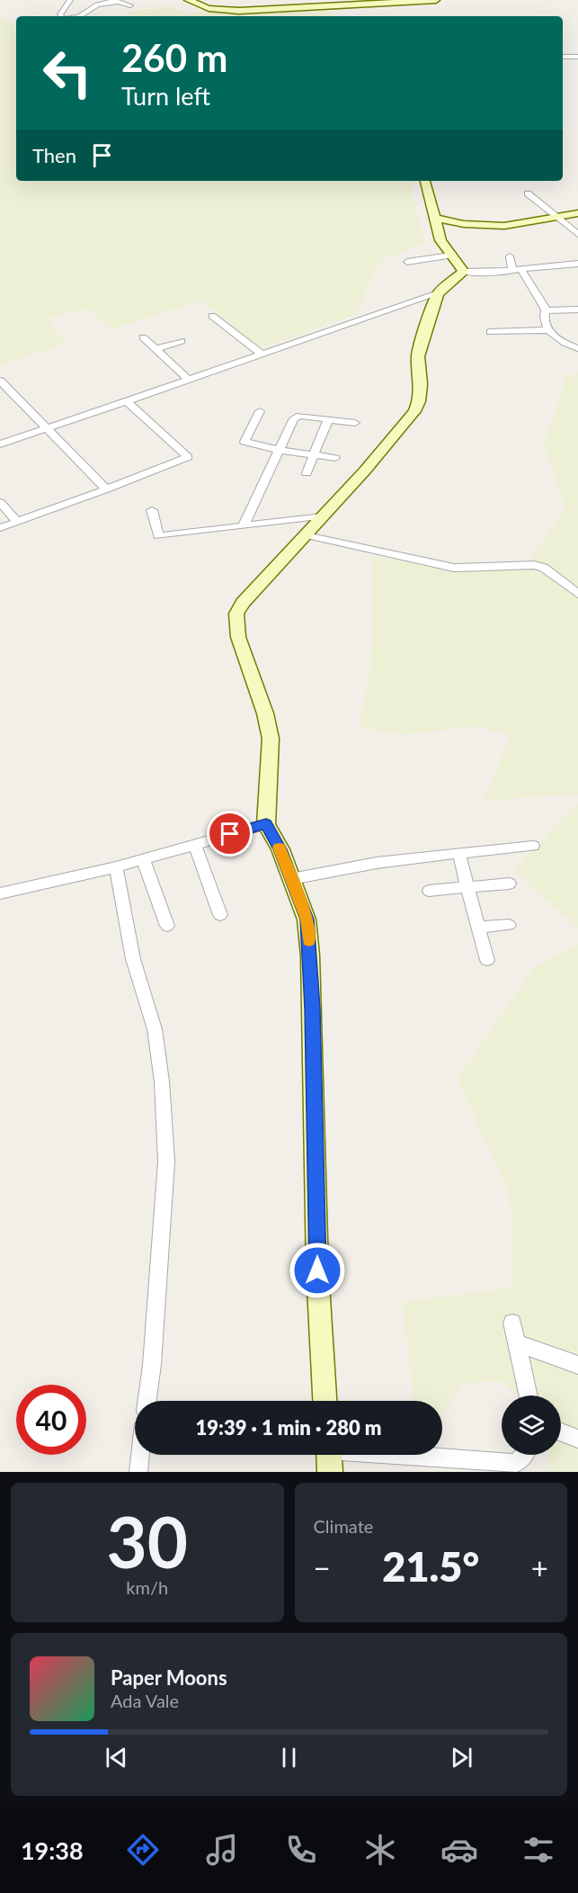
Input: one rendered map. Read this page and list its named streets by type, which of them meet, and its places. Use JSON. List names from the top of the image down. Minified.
{"page":{"turn":["260 m","Turn left"],"then":"Then","limit":"40","trip":"19:39 · 1 min · 280 m","tile":[["30","km/h"],"Climate"],"heat":["−","21.5°","+"],"song":["Paper Moons","Ada Vale"],"tabs":"19:38"}}
